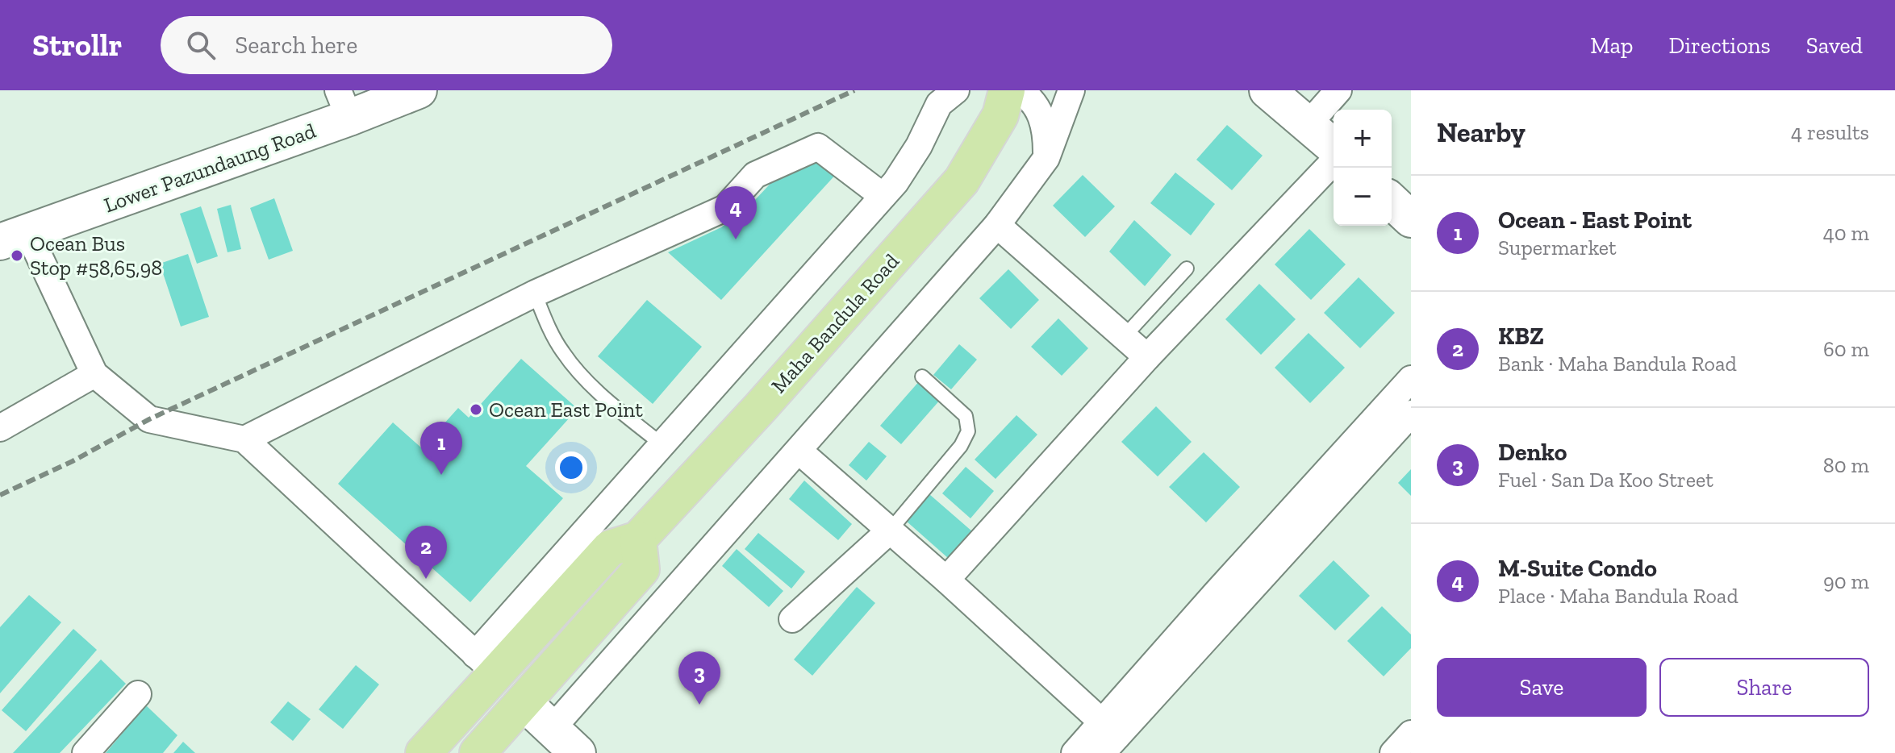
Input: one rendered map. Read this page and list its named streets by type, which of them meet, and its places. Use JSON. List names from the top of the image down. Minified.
{"streets":{"main road":["Lower Pazundaung Road","Maha Bandula Road"]},"places":["Ocean Bus Stop #58,65,98","Ocean East Point"],"page":{"header":"Strollr","search":"Search here","nav":["Map","Directions","Saved"],"heading":["Nearby","4 results"],"map_buttons":["+","−"],"list":[{"mark":"1","name":"Ocean - East Point","note":"Supermarket","value":"40 m"},{"mark":"2","name":"KBZ","note":"Bank · Maha Bandula Road","value":"60 m"},{"mark":"3","name":"Denko","note":"Fuel · San Da Koo Street","value":"80 m"},{"mark":"4","name":"M-Suite Condo","note":"Place · Maha Bandula Road","value":"90 m"}],"pins":["4","1","2","3"],"buttons":["Save","Share"]}}
